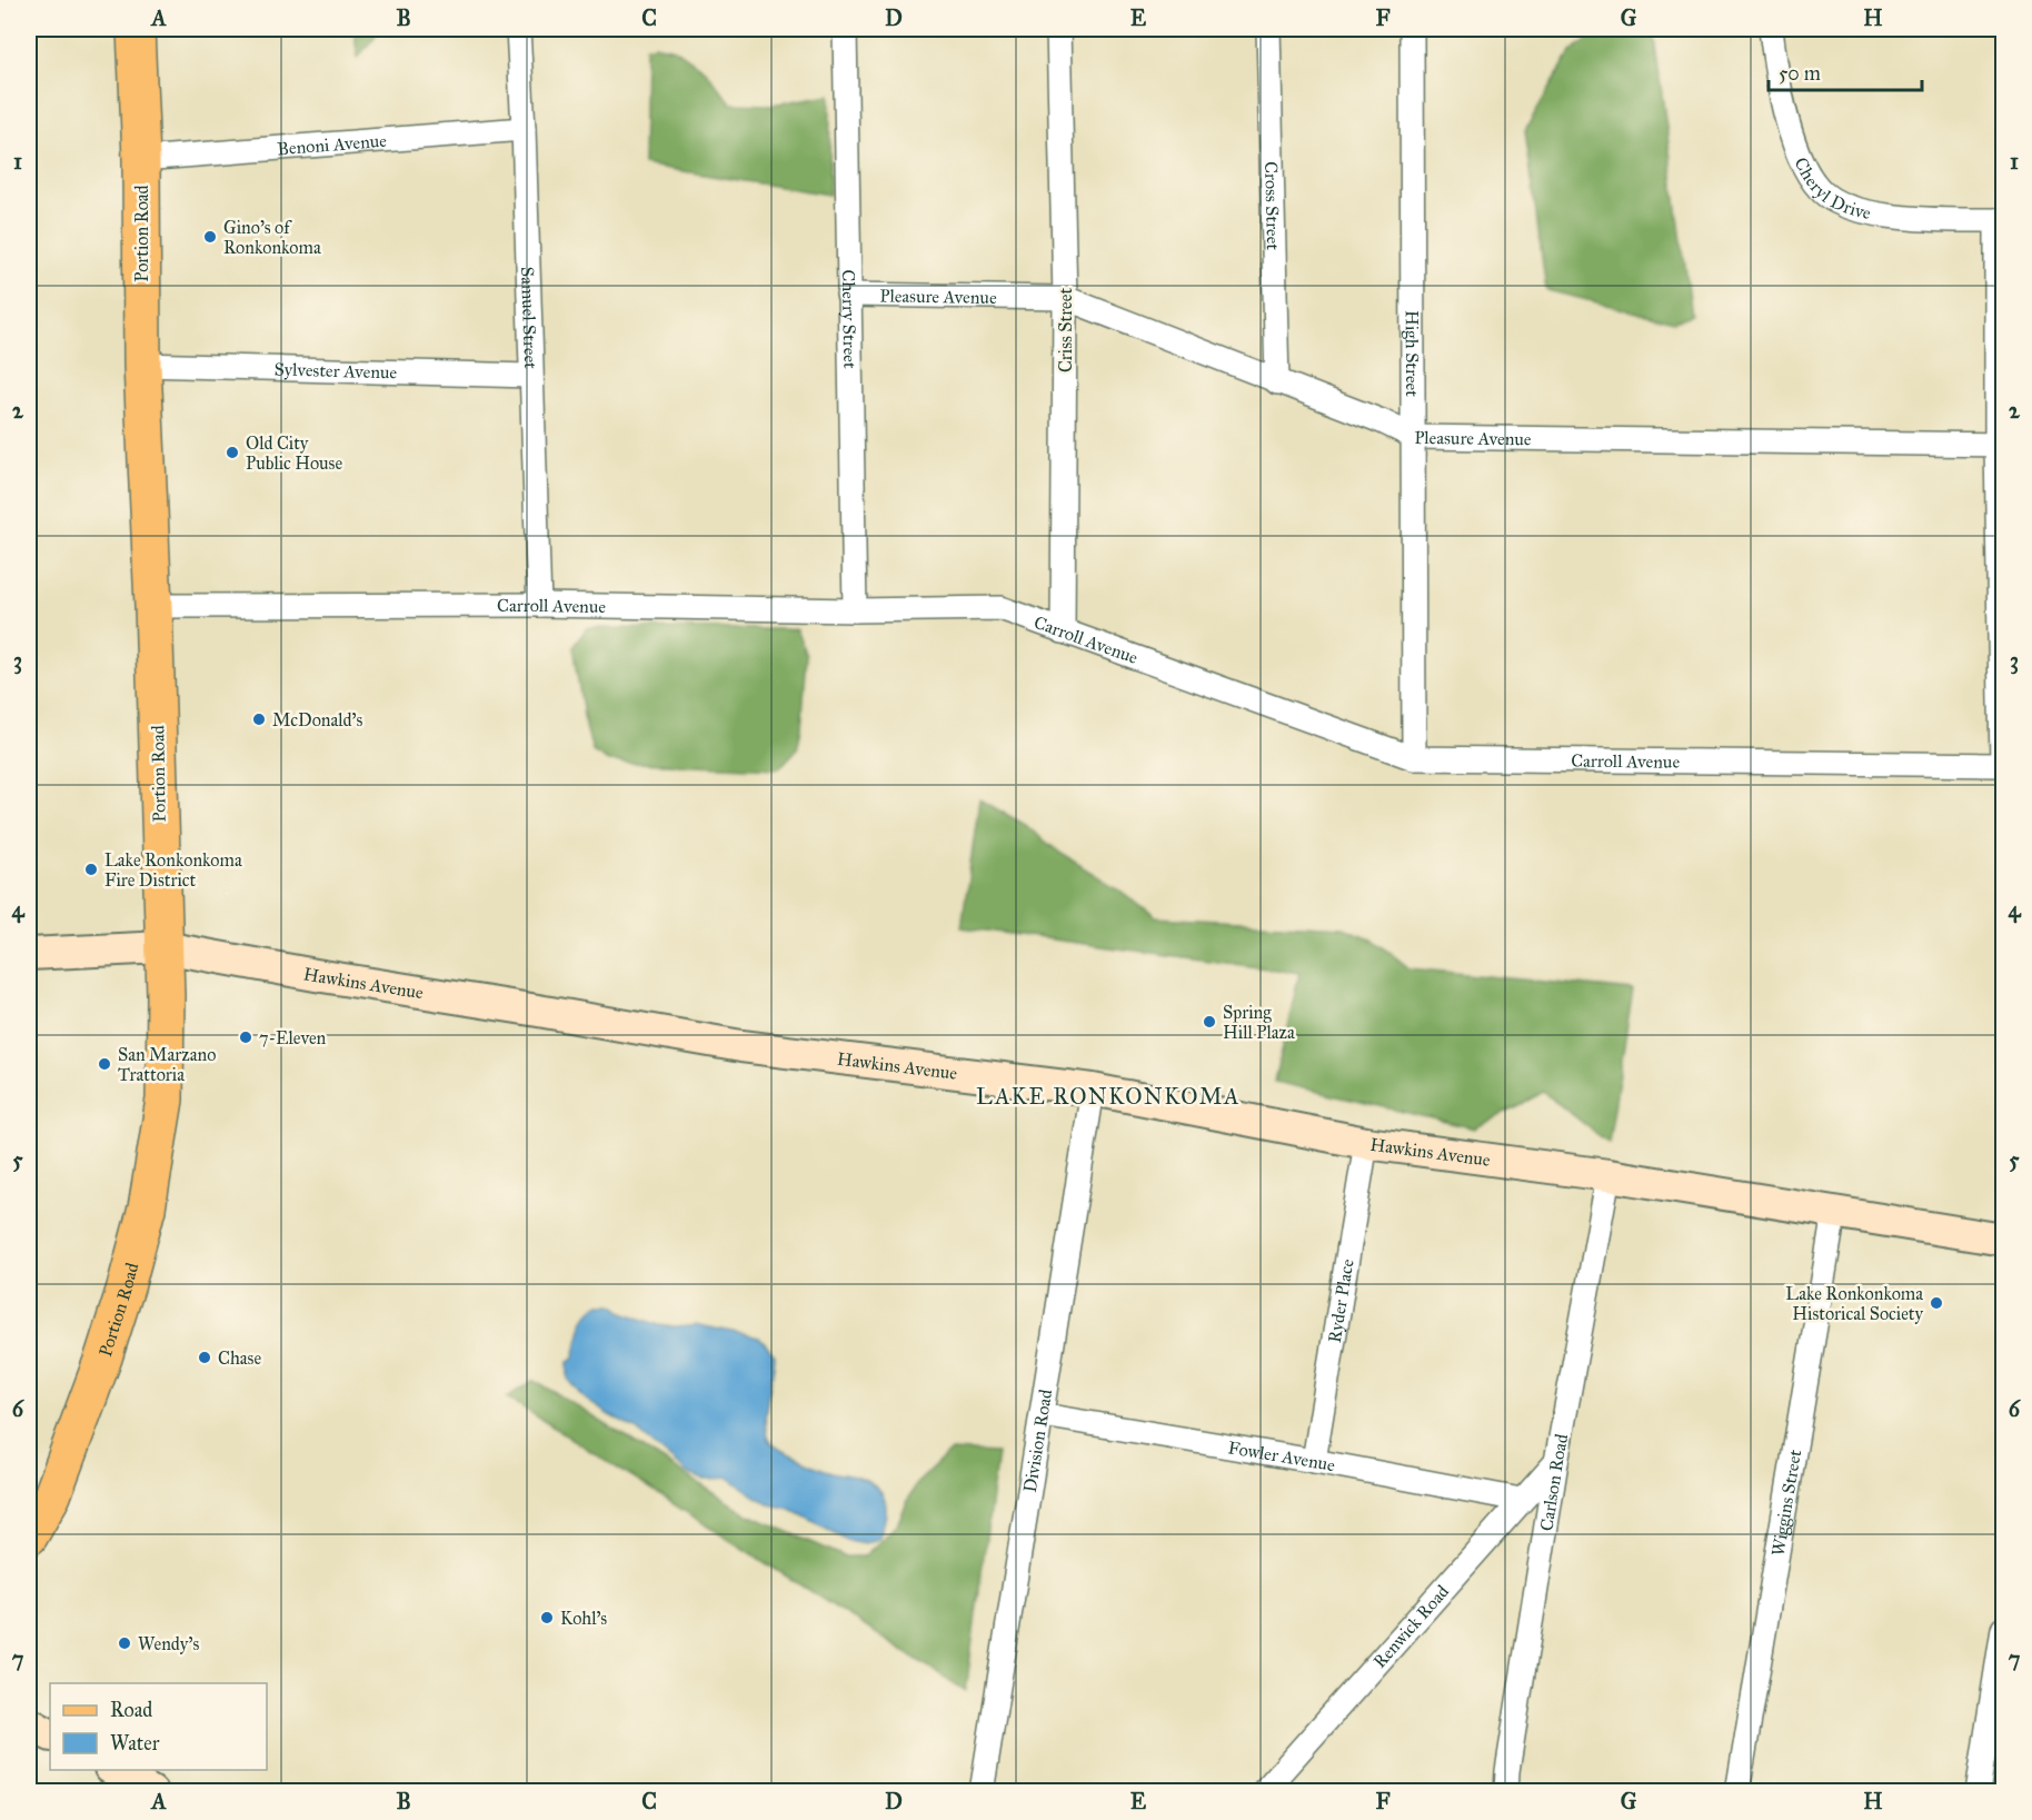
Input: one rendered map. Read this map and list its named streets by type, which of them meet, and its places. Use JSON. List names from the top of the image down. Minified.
{"streets":{"main road":["Portion Road"],"street":["Benoni Avenue","Cheryl Drive","Cross Street","Pleasure Avenue","Samuel Street","Cherry Street","Criss Street","High Street","Sylvester Avenue","Carroll Avenue","Hawkins Avenue","Ryder Place","Division Road","Fowler Avenue","Carlson Road","Wiggins Street","Renwick Road"]},"crossings":[["Benoni Avenue","Portion Road"],["Benoni Avenue","Samuel Street"],["Cross Street","Pleasure Avenue"],["Portion Road","Sylvester Avenue"],["Portion Road","Carroll Avenue"],["Portion Road","Hawkins Avenue"],["Pleasure Avenue","Cherry Street"],["Pleasure Avenue","Criss Street"],["Pleasure Avenue","High Street"],["Samuel Street","Sylvester Avenue"],["Samuel Street","Carroll Avenue"],["Cherry Street","Carroll Avenue"],["Criss Street","Carroll Avenue"],["High Street","Carroll Avenue"],["Hawkins Avenue","Ryder Place"],["Hawkins Avenue","Division Road"],["Hawkins Avenue","Carlson Road"],["Hawkins Avenue","Wiggins Street"],["Ryder Place","Fowler Avenue"],["Division Road","Fowler Avenue"],["Fowler Avenue","Renwick Road"],["Carlson Road","Renwick Road"]],"districts":["LAKE RONKONKOMA"],"places":["Gino's of Ronkonkoma","Old City Public House","McDonald's","Lake Ronkonkoma Fire District","Spring Hill Plaza","7-Eleven","San Marzano Trattoria","Lake Ronkonkoma Historical Society","Chase","Kohl's","Wendy's"],"legend":["Road","Water"],"scale_bar":"50 m","grid":{"columns":["A","B","C","D","E","F","G","H"],"rows":["1","2","3","4","5","6","7"]}}
